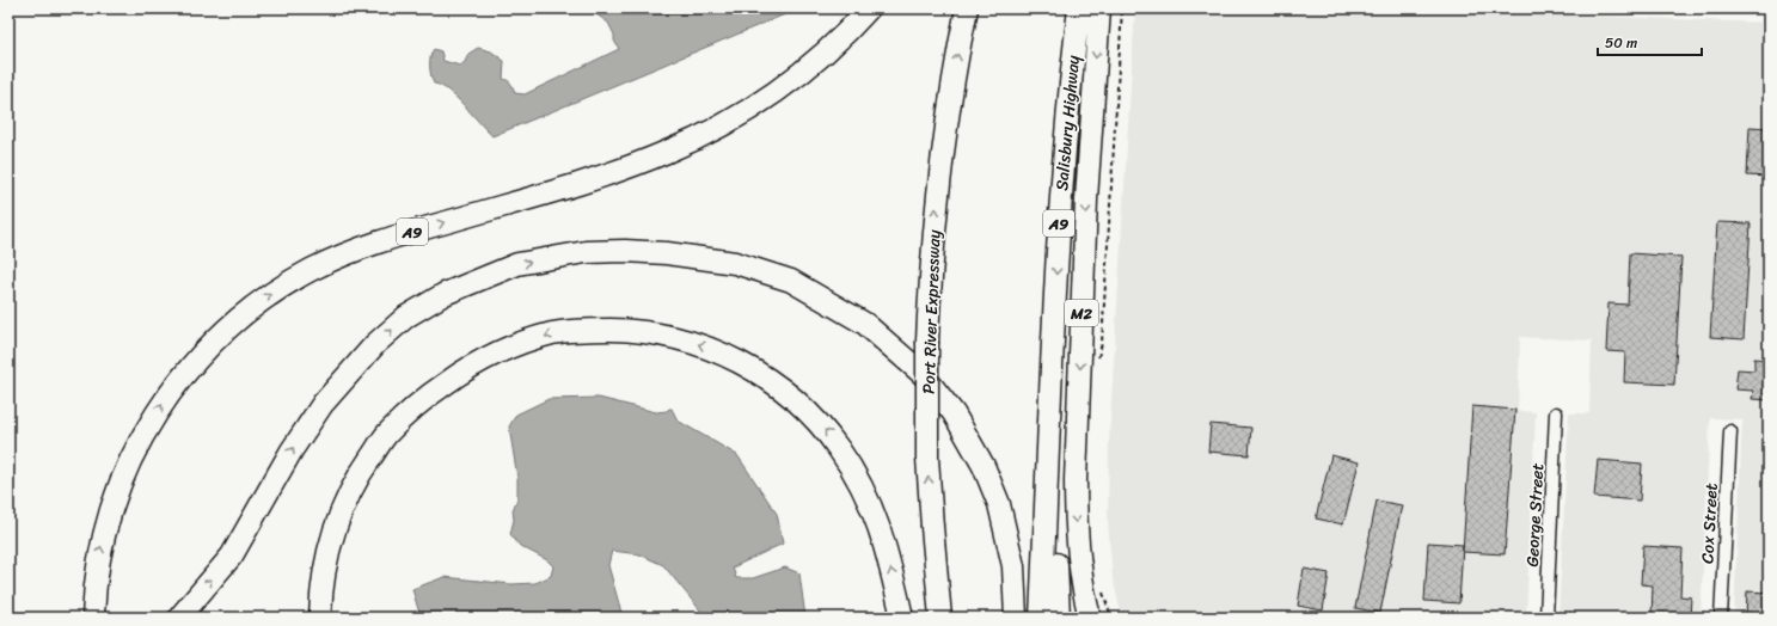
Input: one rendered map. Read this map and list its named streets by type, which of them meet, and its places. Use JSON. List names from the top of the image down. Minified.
{"streets":{"highway":["Salisbury Highway","A9","Port River Expressway","M2"],"street":["George Street","Cox Street"]},"crossings":[["Salisbury Highway","A9"]],"scale_bar":"50 m"}
